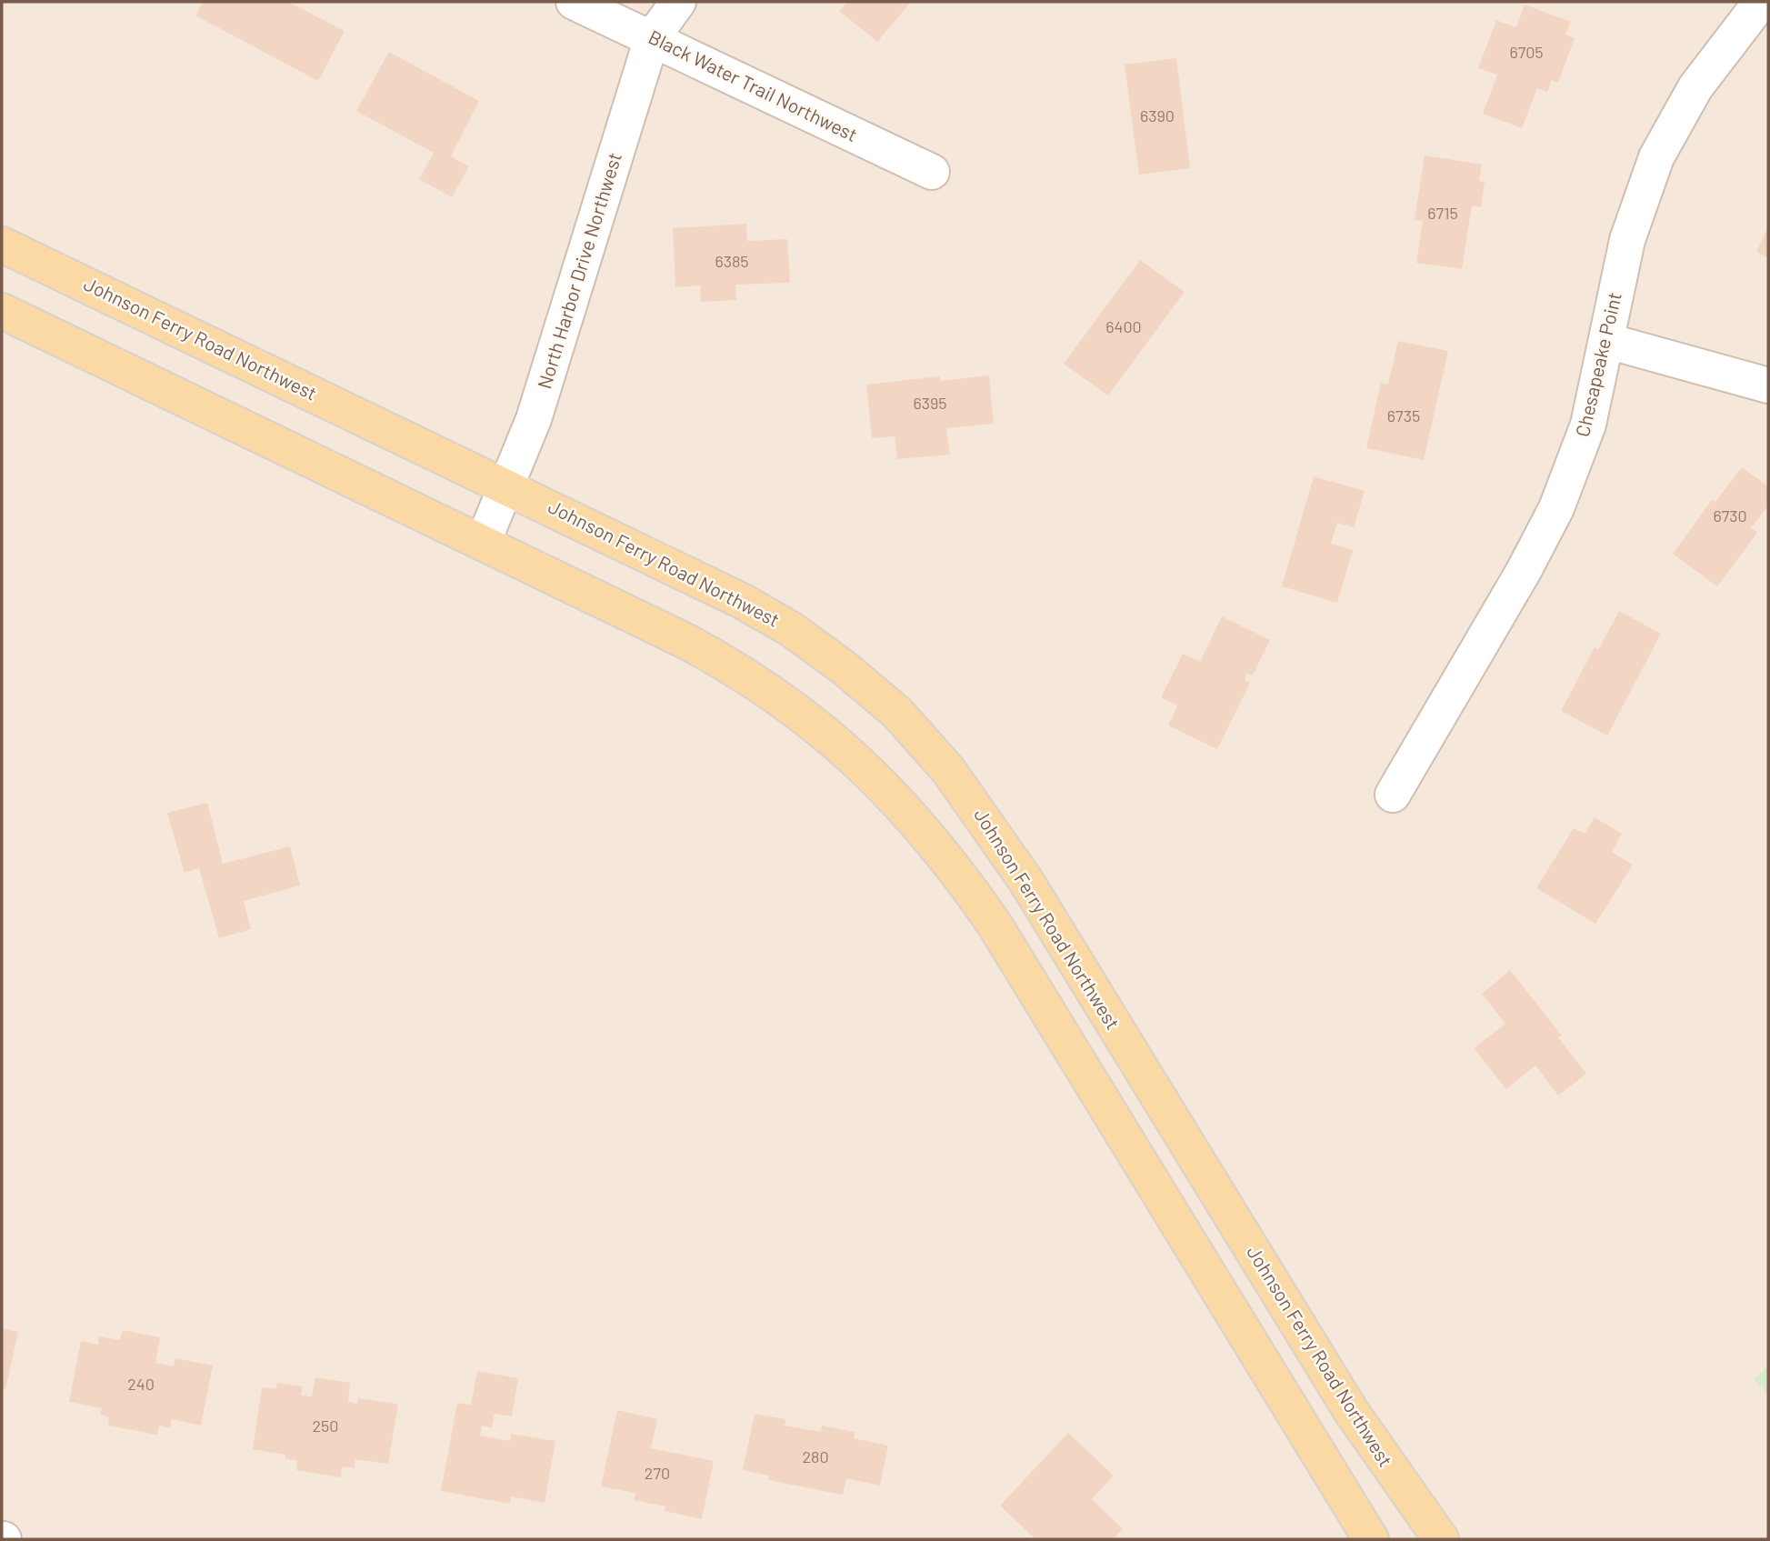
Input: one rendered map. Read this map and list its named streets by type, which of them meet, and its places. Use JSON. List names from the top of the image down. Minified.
{"streets":{"main road":["Johnson Ferry Road Northwest"],"street":["Black Water Trail Northwest","North Harbor Drive Northwest","Chesapeake Point"]},"crossings":[["Black Water Trail Northwest","North Harbor Drive Northwest"],["North Harbor Drive Northwest","Johnson Ferry Road Northwest"]],"house_numbers":["6705","6390","6715","6385","6400","6395","6735","6730","240","250","280","270"]}
